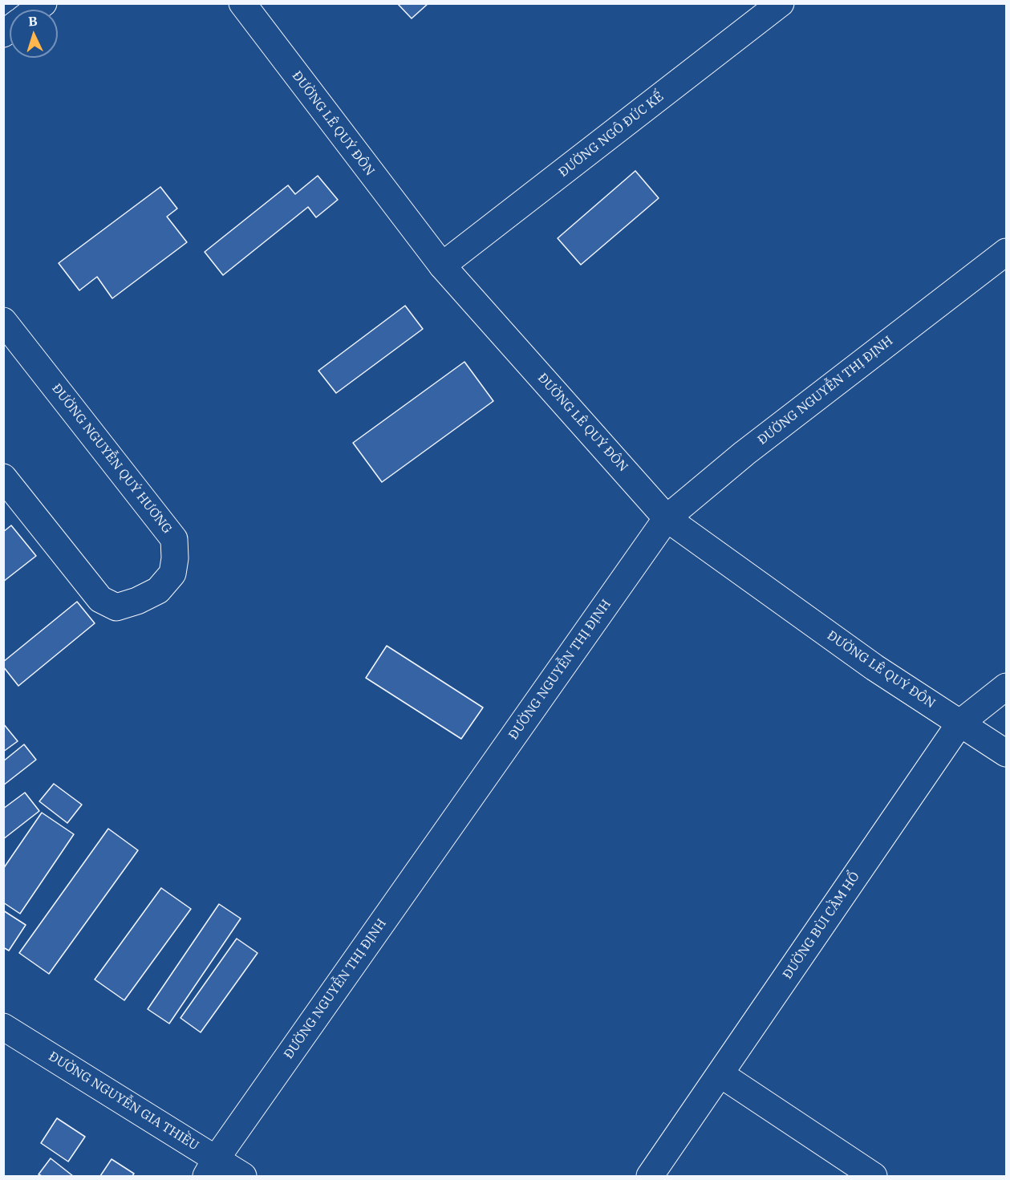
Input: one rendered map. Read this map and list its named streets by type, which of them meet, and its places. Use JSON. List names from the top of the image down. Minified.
{"streets":{"street":["ĐƯỜNG LÊ QUÝ ĐÔN","ĐƯỜNG NGÔ ĐỨC KẾ","ĐƯỜNG NGUYỄN THỊ ĐỊNH","ĐƯỜNG NGUYỄN QUÝ HƯƠNG","ĐƯỜNG BÙI CẦM HỔ","ĐƯỜNG NGUYỄN GIA THIỀU"]},"crossings":[["ĐƯỜNG LÊ QUÝ ĐÔN","ĐƯỜNG NGÔ ĐỨC KẾ"],["ĐƯỜNG LÊ QUÝ ĐÔN","ĐƯỜNG NGUYỄN THỊ ĐỊNH"],["ĐƯỜNG LÊ QUÝ ĐÔN","ĐƯỜNG BÙI CẦM HỔ"],["ĐƯỜNG NGUYỄN THỊ ĐỊNH","ĐƯỜNG NGUYỄN GIA THIỀU"]],"north":"top"}
